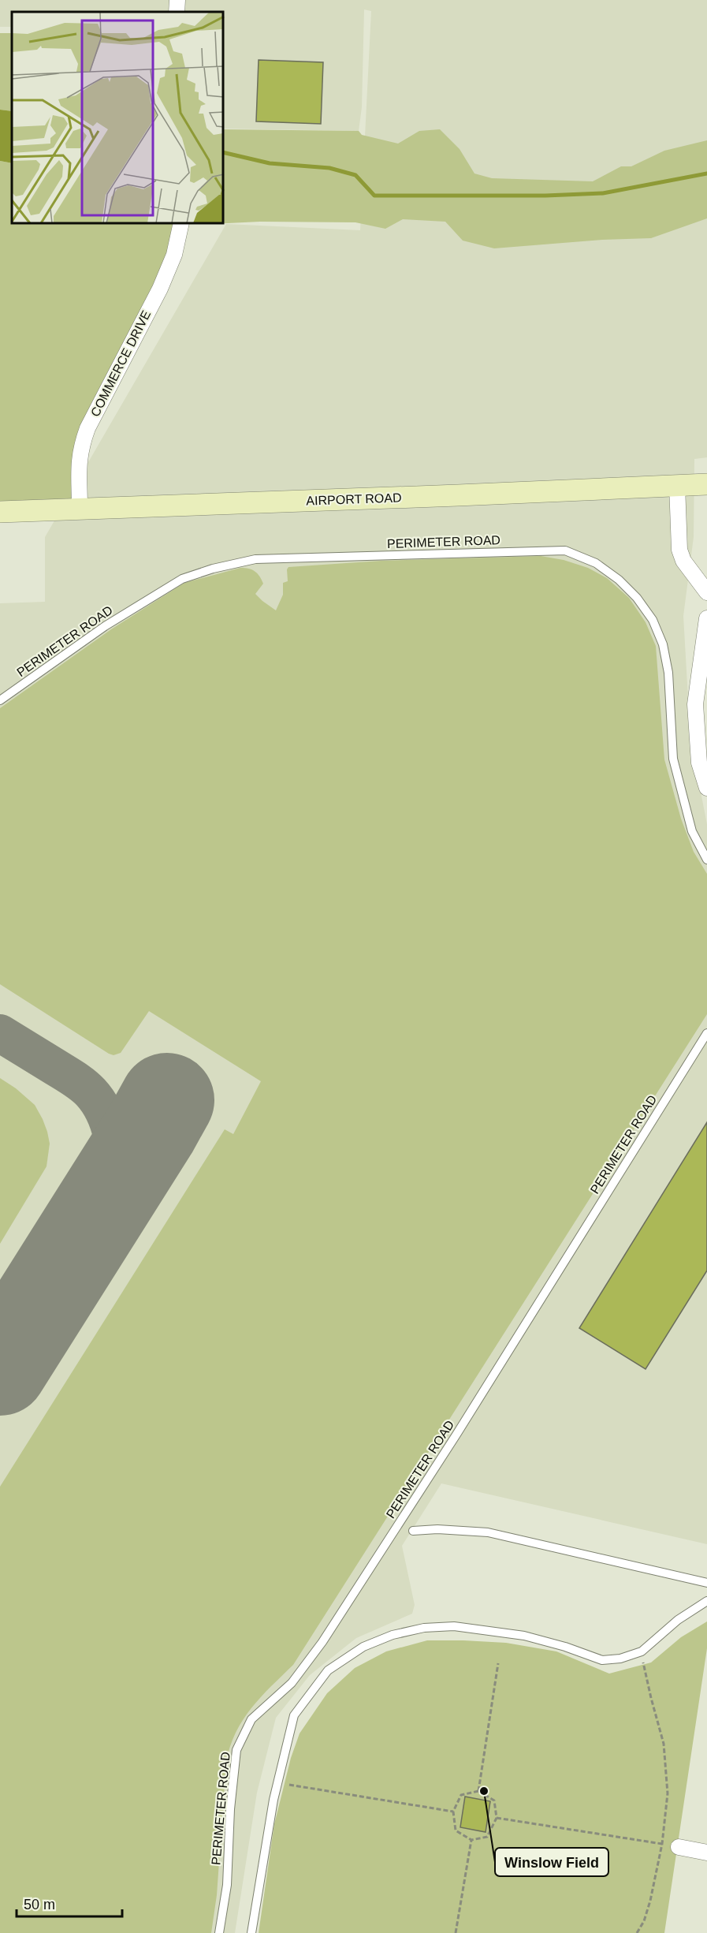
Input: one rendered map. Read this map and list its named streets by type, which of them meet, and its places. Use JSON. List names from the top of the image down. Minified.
{"streets":{"main road":["AIRPORT ROAD"],"street":["COMMERCE DRIVE"],"lane":["PERIMETER ROAD"]},"crossings":[["COMMERCE DRIVE","AIRPORT ROAD"]],"places":["Winslow Field"],"scale_bar":"50 m"}
